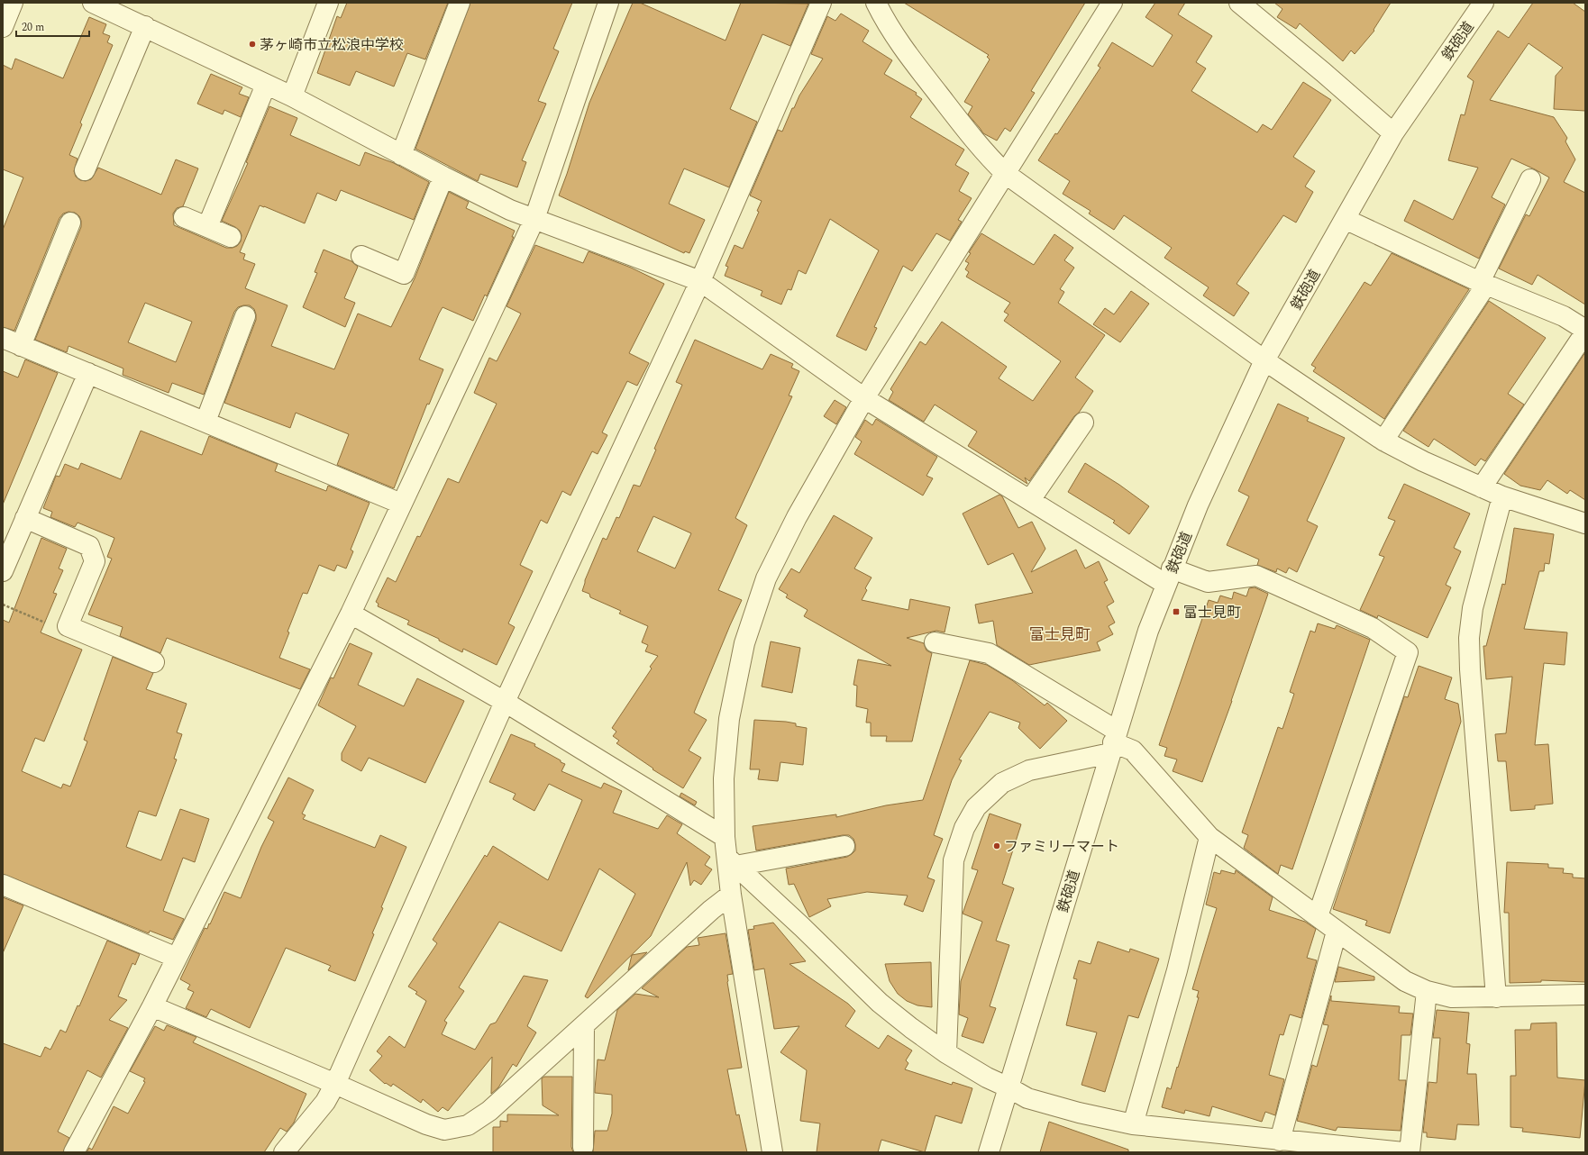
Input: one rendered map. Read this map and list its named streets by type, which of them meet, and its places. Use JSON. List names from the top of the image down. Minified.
{"streets":{"street":["鉄砲道"]},"districts":["富士見町"],"places":{"other":["茅ヶ崎市立松浪中学校","ファミリーマート"],"transit":["富士見町"]},"scale_bar":"20 m"}
